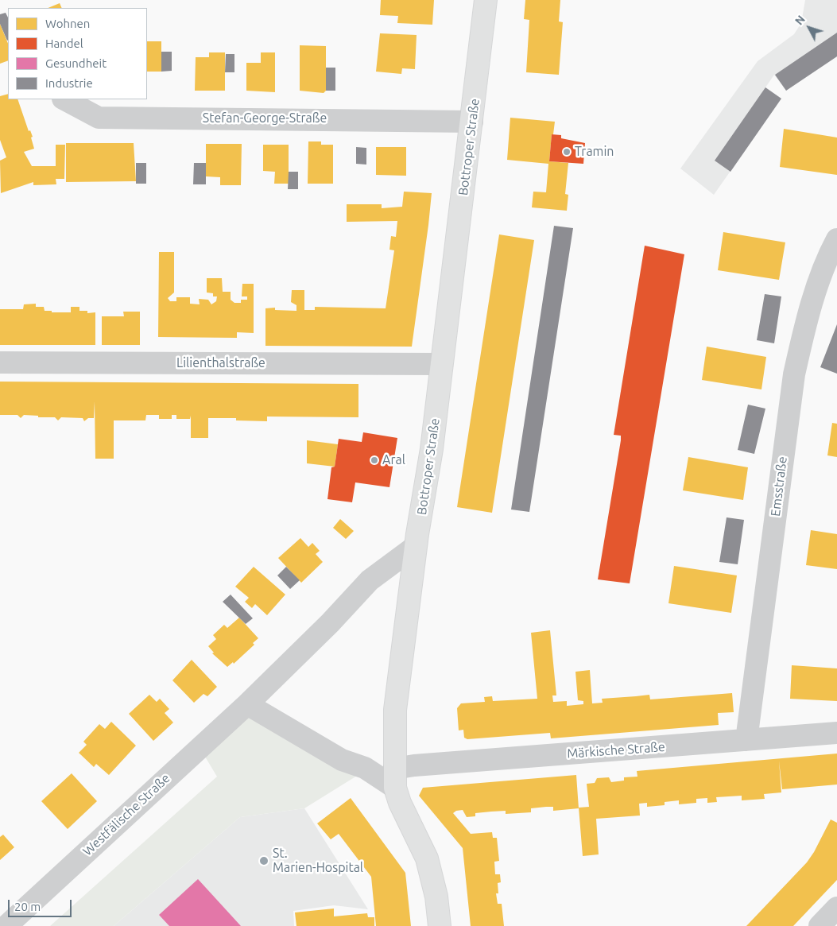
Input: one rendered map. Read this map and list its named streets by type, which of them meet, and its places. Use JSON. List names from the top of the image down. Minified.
{"streets":{"main road":["Bottroper Straße"],"street":["Stefan-George-Straße","Lilienthalstraße","Emsstraße","Märkische Straße","Westfälische Straße"]},"crossings":[["Stefan-George-Straße","Bottroper Straße"],["Bottroper Straße","Lilienthalstraße"],["Bottroper Straße","Märkische Straße"],["Bottroper Straße","Westfälische Straße"],["Emsstraße","Märkische Straße"]],"places":["Tramin","Aral","St. Marien-Hospital"],"legend":["Wohnen","Handel","Gesundheit","Industrie"],"scale_bar":"20 m","north":"top left"}
